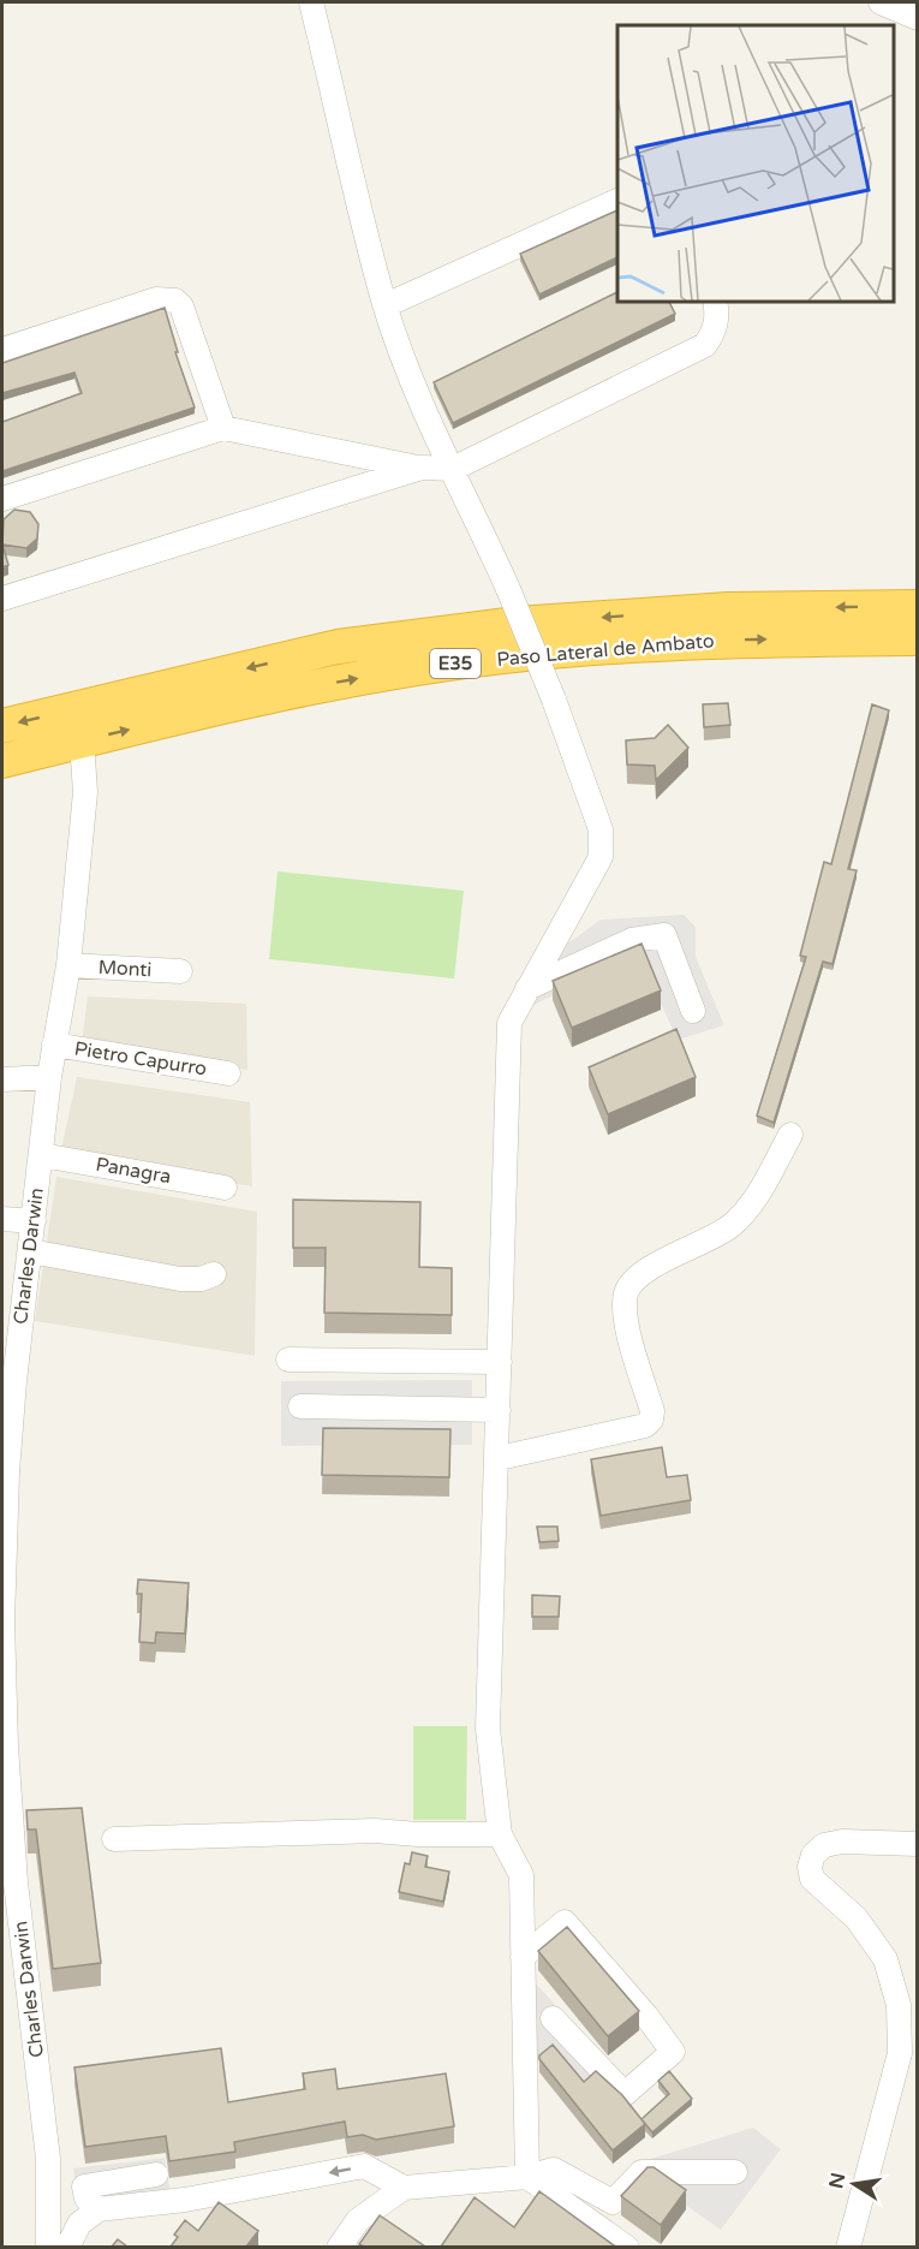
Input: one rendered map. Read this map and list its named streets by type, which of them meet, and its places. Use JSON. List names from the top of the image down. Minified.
{"streets":{"highway":["Paso Lateral de Ambato","E35"],"street":["Monti","Pietro Capurro","Panagra","Charles Darwin"]},"crossings":[["Paso Lateral de Ambato","Charles Darwin"],["Monti","Charles Darwin"],["Pietro Capurro","Charles Darwin"],["Panagra","Charles Darwin"]],"north":"left"}
